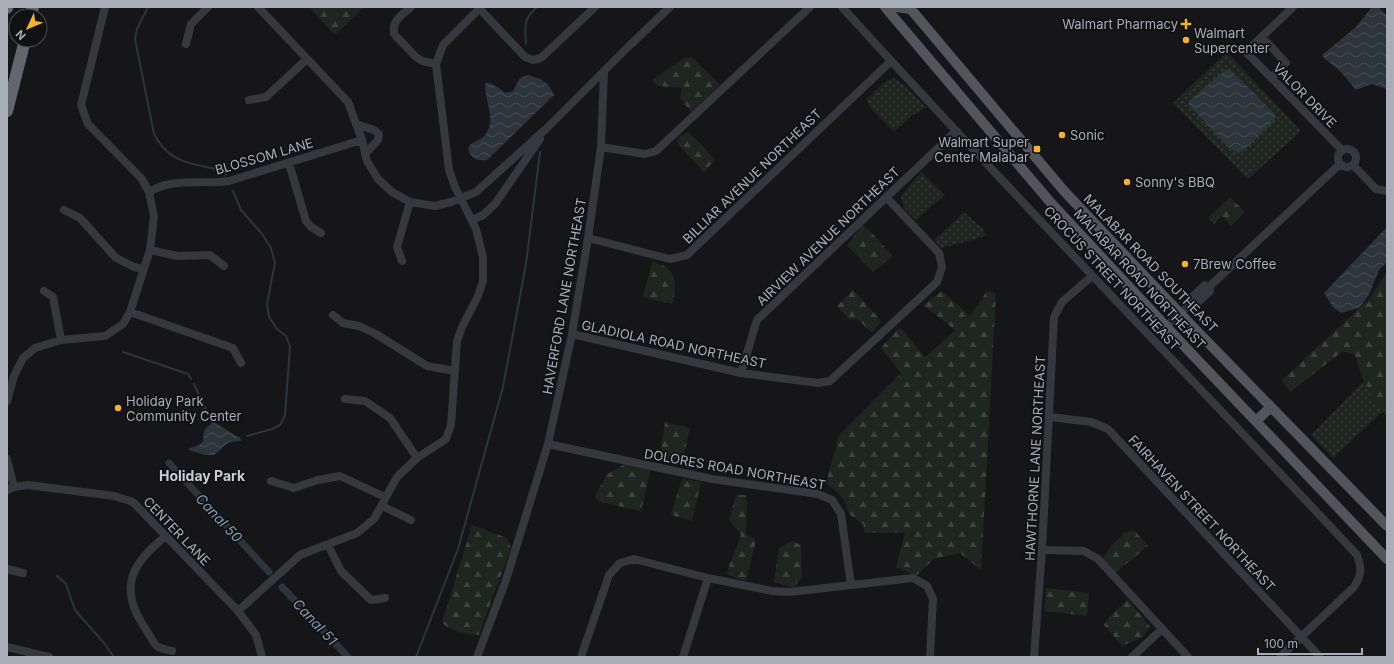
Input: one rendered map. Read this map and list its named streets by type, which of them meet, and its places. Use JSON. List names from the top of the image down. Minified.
{"streets":{"main road":["MALABAR ROAD SOUTHEAST","MALABAR ROAD NORTHEAST"],"street":["VALOR DRIVE","BLOSSOM LANE","BILLIAR AVENUE NORTHEAST","AIRVIEW AVENUE NORTHEAST","CROCUS STREET NORTHEAST","HAVERFORD LANE NORTHEAST","GLADIOLA ROAD NORTHEAST","HAWTHORNE LANE NORTHEAST","DOLORES ROAD NORTHEAST","FAIRHAVEN STREET NORTHEAST","CENTER LANE"]},"crossings":[["BILLIAR AVENUE NORTHEAST","CROCUS STREET NORTHEAST"],["BILLIAR AVENUE NORTHEAST","HAVERFORD LANE NORTHEAST"],["AIRVIEW AVENUE NORTHEAST","CROCUS STREET NORTHEAST"],["AIRVIEW AVENUE NORTHEAST","GLADIOLA ROAD NORTHEAST"],["CROCUS STREET NORTHEAST","HAWTHORNE LANE NORTHEAST"],["CROCUS STREET NORTHEAST","FAIRHAVEN STREET NORTHEAST"],["HAVERFORD LANE NORTHEAST","GLADIOLA ROAD NORTHEAST"],["HAVERFORD LANE NORTHEAST","DOLORES ROAD NORTHEAST"],["HAWTHORNE LANE NORTHEAST","FAIRHAVEN STREET NORTHEAST"]],"districts":["Holiday Park"],"water":["Canal 50","Canal 51"],"places":{"health":["Walmart Pharmacy"],"other":["Walmart Supercenter","Sonic","Sonny's BBQ","7Brew Coffee","Holiday Park Community Center"],"transit":["Walmart Super Center Malabar"]},"scale_bar":"100 m","north":"bottom left"}
